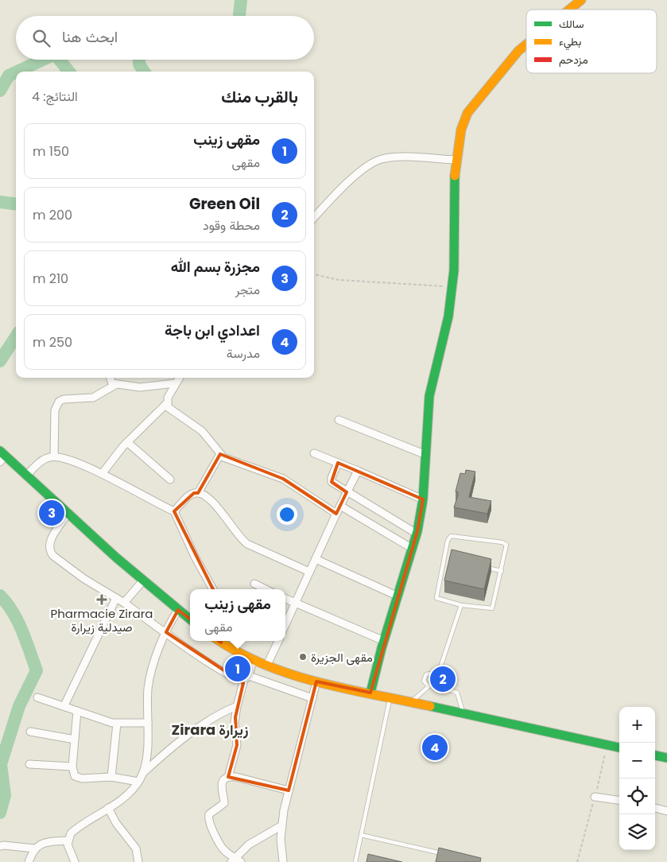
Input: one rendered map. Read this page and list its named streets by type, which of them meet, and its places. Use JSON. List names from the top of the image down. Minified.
{"districts":["Zirara زيرارة"],"places":{"health":["Pharmacie Zirara صيدلية زيرارة"],"other":["مقهى الجزيرة"]},"legend":["سالك","بطيء","مزدحم"],"page":{"search":"ابحث هنا","heading":["بالقرب منك","النتائج: 4"],"list":[{"mark":"1","name":"مقهى زينب","note":"مقهى","value":"150 m"},{"mark":"2","name":"Green Oil","note":"محطة وقود","value":"200 m"},{"mark":"3","name":"مجزرة بسم الله","note":"متجر","value":"210 m"},{"mark":"4","name":"اعدادي ابن باجة","note":"مدرسة","value":"250 m"}],"pins":["3","1","2","4"],"popup":["مقهى زينب","مقهى"],"map_buttons":["+","−"]}}
